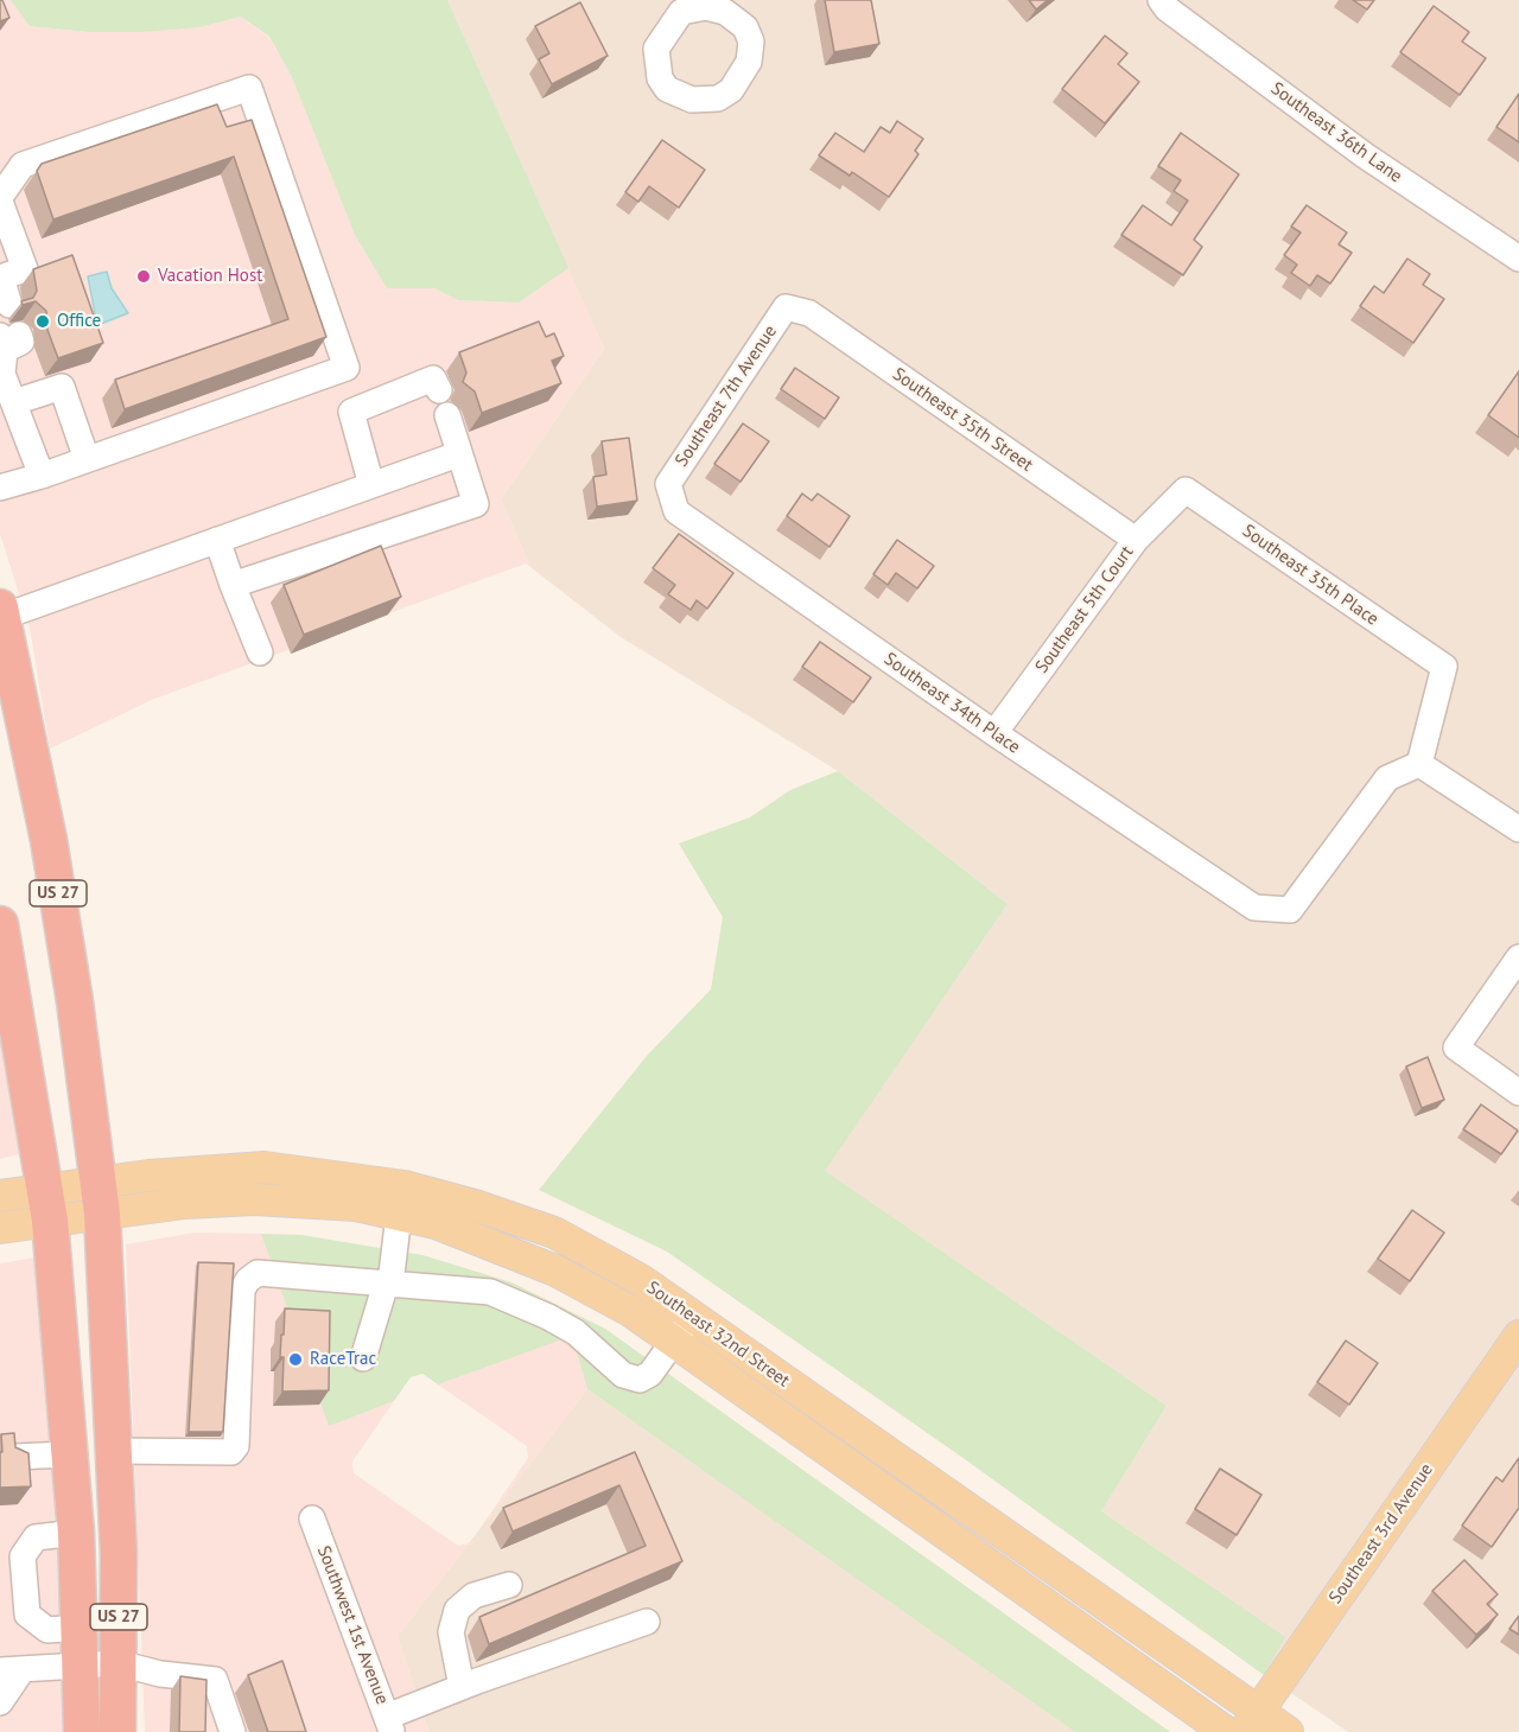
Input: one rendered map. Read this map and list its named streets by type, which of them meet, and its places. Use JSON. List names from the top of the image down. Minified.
{"streets":{"highway":["US 27"],"main road":["Southeast 32nd Street","Southeast 3rd Avenue"],"street":["Southeast 36th Lane","Southeast 7th Avenue","Southeast 35th Street","Southeast 35th Place","Southeast 5th Court","Southeast 34th Place","Southwest 1st Avenue"]},"crossings":[["Southeast 7th Avenue","Southeast 35th Street"],["Southeast 7th Avenue","Southeast 34th Place"],["Southeast 35th Street","Southeast 5th Court"],["Southeast 35th Place","Southeast 5th Court"],["Southeast 35th Place","Southeast 34th Place"],["Southeast 5th Court","Southeast 34th Place"],["US 27","Southeast 32nd Street"],["Southeast 32nd Street","Southeast 3rd Avenue"]],"places":["Vacation Host","Office","RaceTrac"]}
